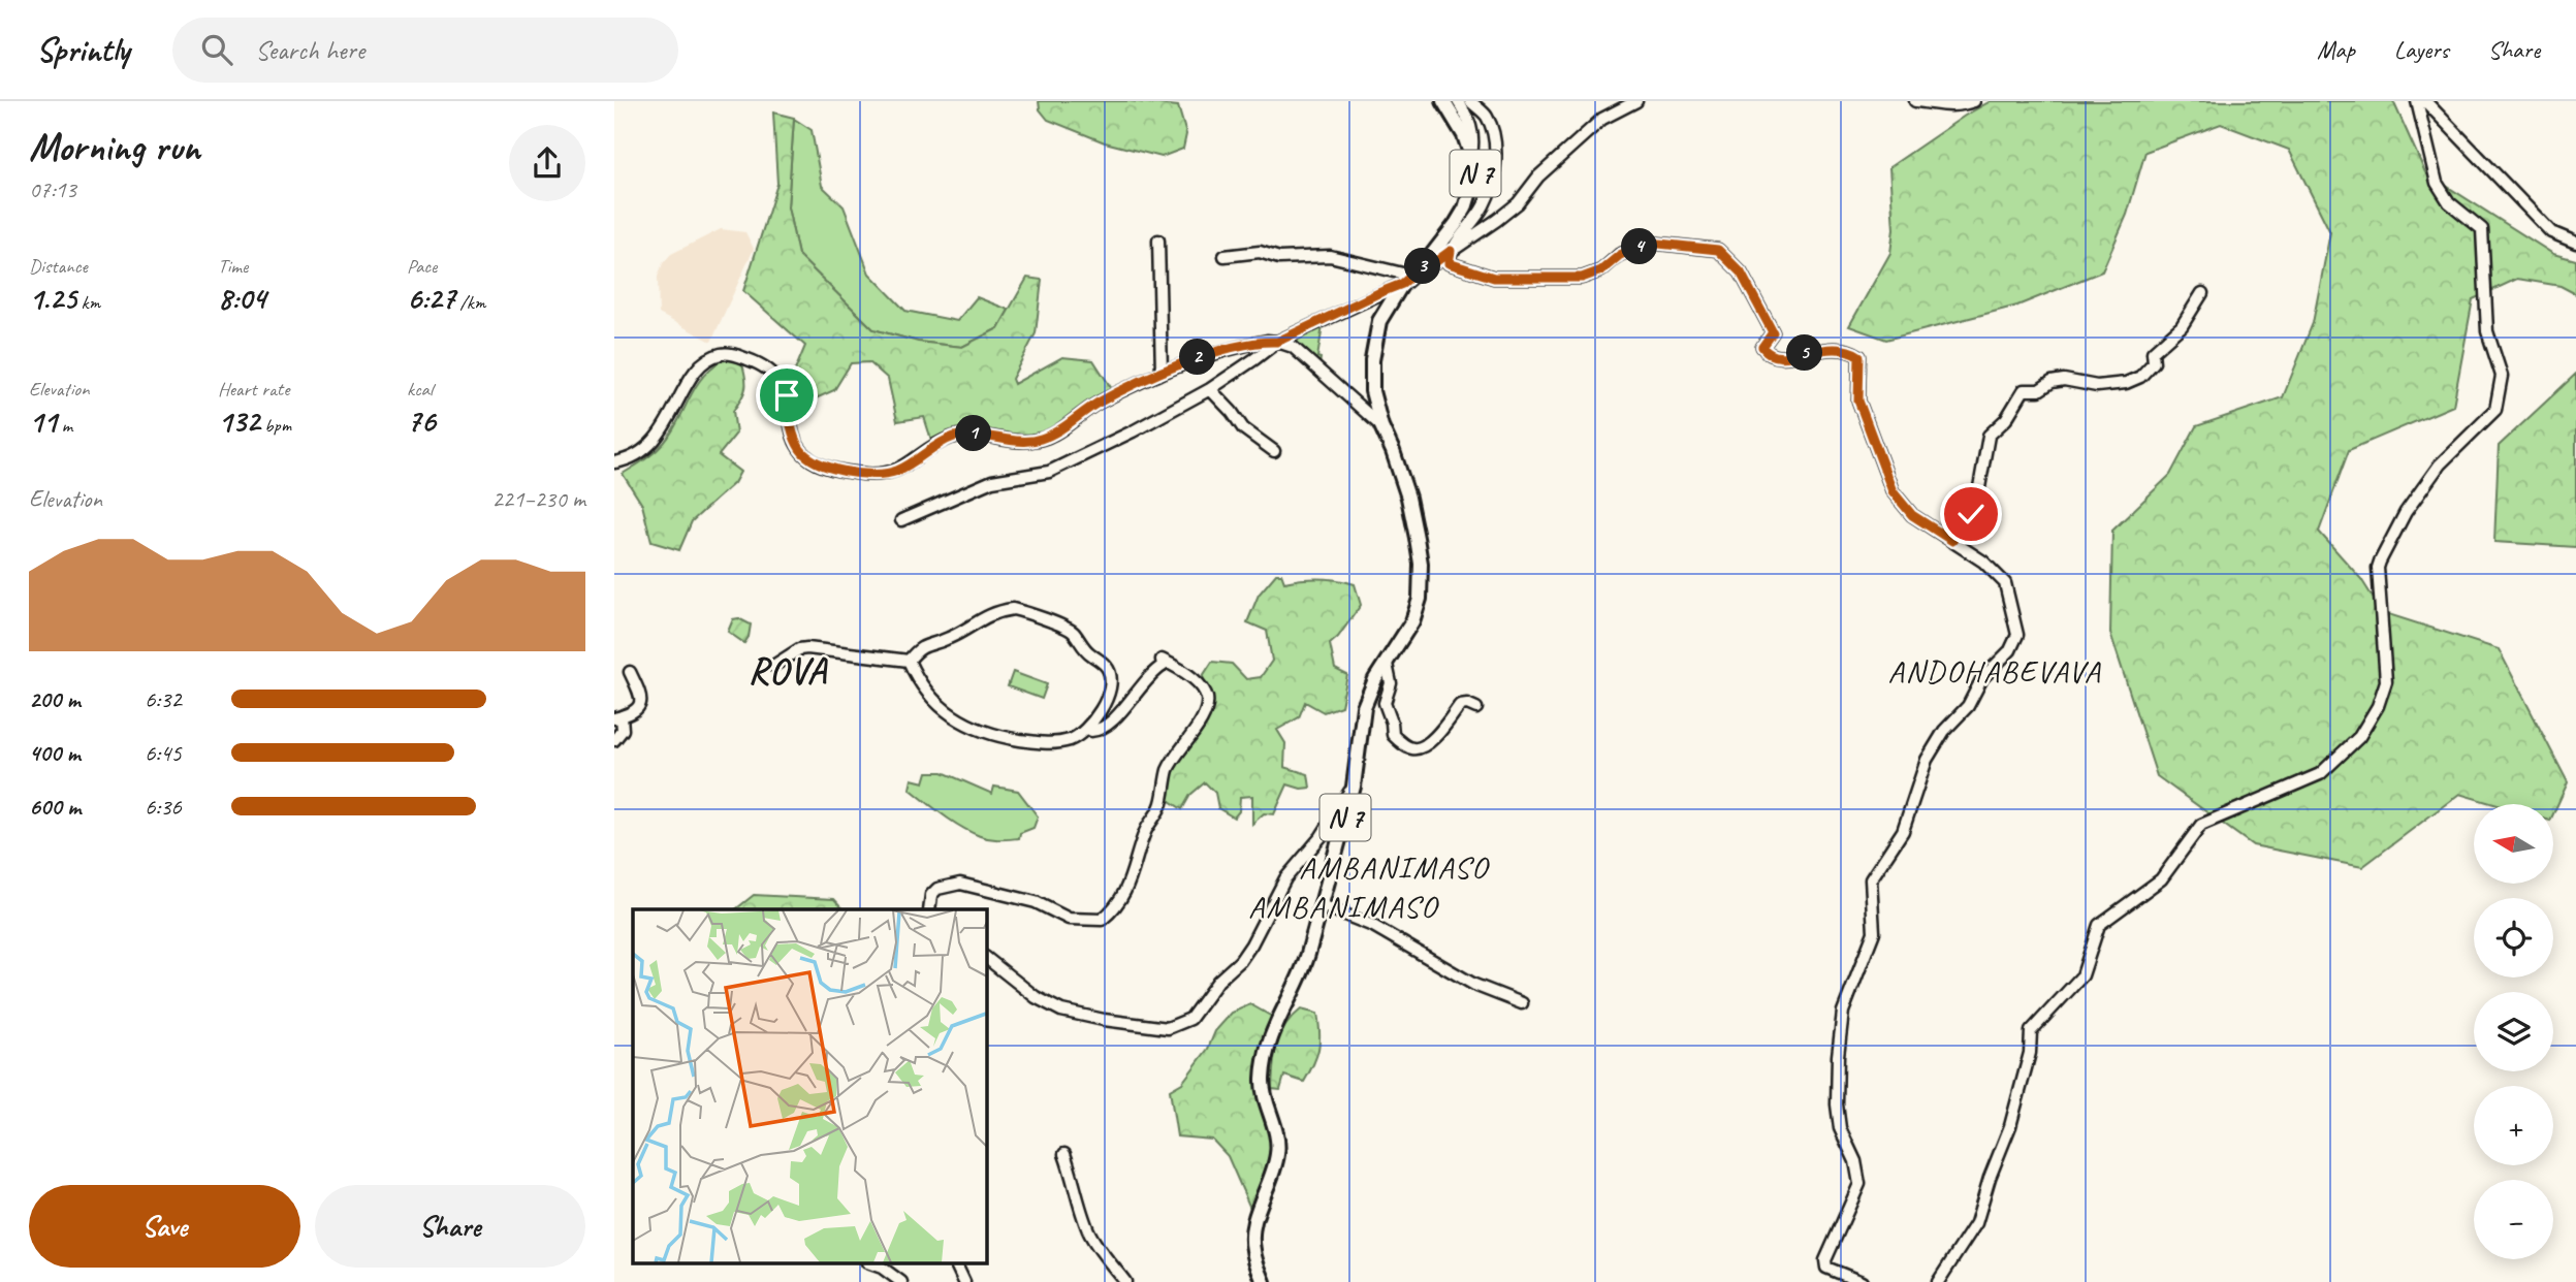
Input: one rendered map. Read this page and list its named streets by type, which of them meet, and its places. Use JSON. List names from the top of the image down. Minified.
{"streets":{"main road":["N 7"]},"districts":["ROVA","ANDOHABEVAVA","AMBANIMASO","AMBANIMASO"],"north":"left","page":{"header":"Sprintly","search":"Search here","nav":["Map","Layers","Share"],"heading":["Morning run","07:13"],"stats":[["Distance","1.25 km"],["Time","8:04"],["Pace","6:27 /km"],["Elevation","11 m"],["Heart rate","132 bpm"],["kcal","76"]],"pins":["4","3","5","2","1"],"chart":["Elevation","221–230 m"],"list":[{"name":"200 m","note":"6:32"},{"name":"400 m","note":"6:45"},{"name":"600 m","note":"6:36"}],"map_buttons":["+","−"],"buttons":["Save","Share"]}}
